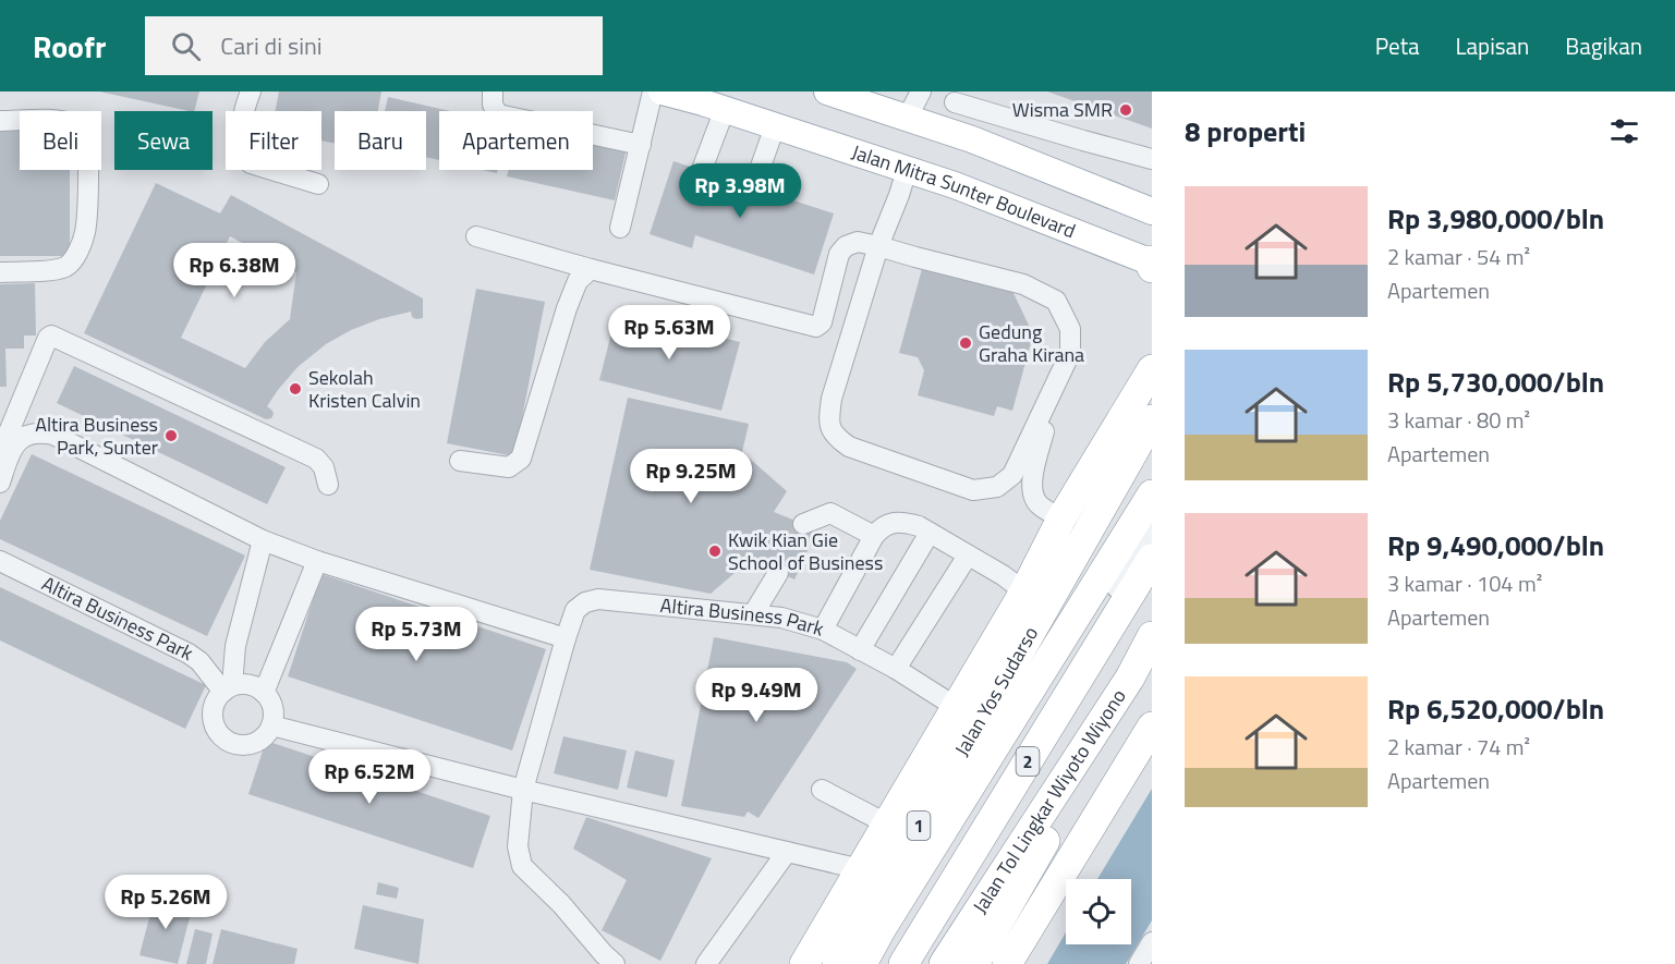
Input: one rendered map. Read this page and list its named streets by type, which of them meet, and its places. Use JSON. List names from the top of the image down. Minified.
{"streets":{"highway":["Jalan Yos Sudarso","2","Jalan Tol Lingkar Wiyoto Wiyono","1"],"main road":["Jalan Mitra Sunter Boulevard"],"street":["Altira Business Park"]},"places":["Wisma SMR","Gedung Graha Kirana","Sekolah Kristen Calvin","Altira Business Park, Sunter","Kwik Kian Gie School of Business"],"page":{"header":"Roofr","search":"Cari di sini","nav":["Peta","Lapisan","Bagikan"],"heading":"8 properti","chip":["Beli","Sewa","Filter","Baru","Apartemen"],"price":["Rp 3.98M","Rp 6.38M","Rp 5.63M","Rp 9.25M","Rp 5.73M","Rp 9.49M","Rp 6.52M","Rp 5.26M"],"list":[{"name":"Rp 3,980,000/bln","note":"2 kamar · 54 m² · Apartemen"},{"name":"Rp 5,730,000/bln","note":"3 kamar · 80 m² · Apartemen"},{"name":"Rp 9,490,000/bln","note":"3 kamar · 104 m² · Apartemen"},{"name":"Rp 6,520,000/bln","note":"2 kamar · 74 m² · Apartemen"}]}}
